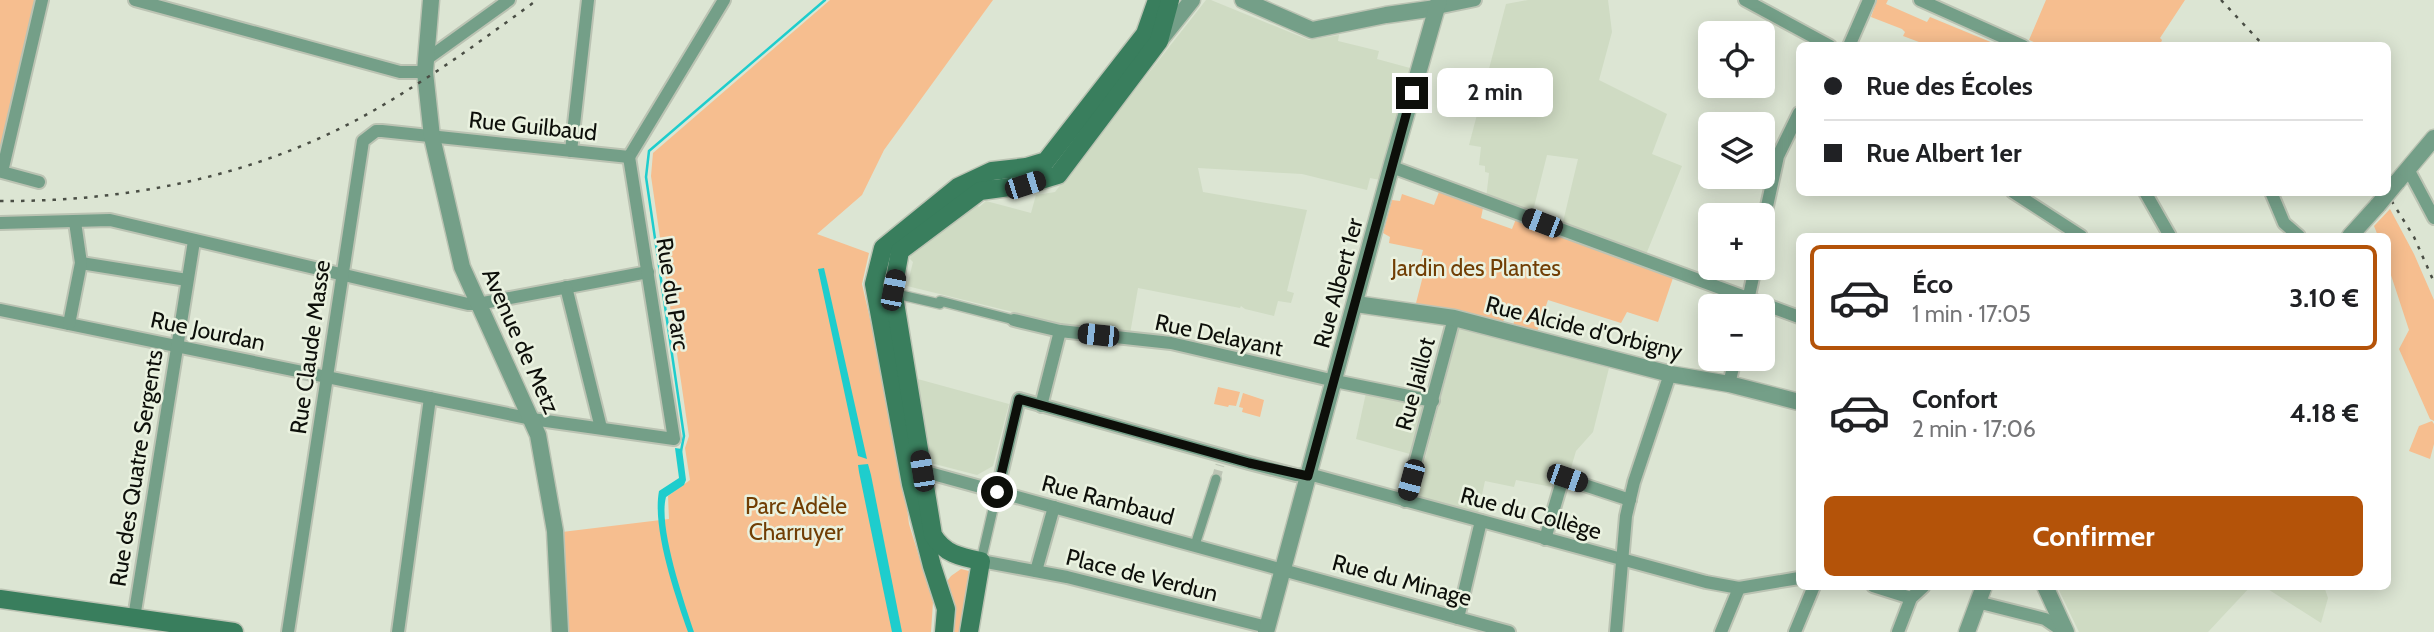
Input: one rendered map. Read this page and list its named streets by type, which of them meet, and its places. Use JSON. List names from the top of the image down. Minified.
{"streets":{"street":["Rue Guilbaud","Rue Albert 1er","Rue du Parc","Rue Alcide d'Orbigny","Rue Jourdan","Rue Delayant","Avenue de Metz","Rue Claude Masse","Rue Jaillot","Rue des Quatre Sergents","Rue Rambaud","Rue du Collège","Place de Verdun","Rue du Minage"]},"crossings":[["Rue Guilbaud","Rue du Parc"],["Rue Guilbaud","Avenue de Metz"],["Rue Guilbaud","Rue Claude Masse"],["Rue Albert 1er","Rue Alcide d'Orbigny"],["Rue Albert 1er","Rue Delayant"],["Rue Albert 1er","Rue Rambaud"],["Rue Albert 1er","Rue du Collège"],["Rue Albert 1er","Place de Verdun"],["Rue Albert 1er","Rue du Minage"],["Rue du Parc","Rue Jourdan"],["Rue Alcide d'Orbigny","Rue Jaillot"],["Rue Jourdan","Avenue de Metz"],["Rue Jourdan","Rue Claude Masse"],["Rue Jourdan","Rue des Quatre Sergents"],["Rue Delayant","Rue Jaillot"],["Avenue de Metz","Rue Claude Masse"],["Rue Jaillot","Rue du Collège"],["Rue Rambaud","Rue du Collège"],["Rue Rambaud","Rue du Minage"]],"parks":["Jardin des Plantes","Parc Adèle Charruyer"],"page":{"map_buttons":["+","−"],"banner":["Rue des Écoles","Rue Albert 1er"],"bubble":"2 min","list":[{"name":"Éco","note":"1 min · 17:05","value":"3.10 €"},{"name":"Confort","note":"2 min · 17:06","value":"4.18 €"}],"buttons":"Confirmer"}}
